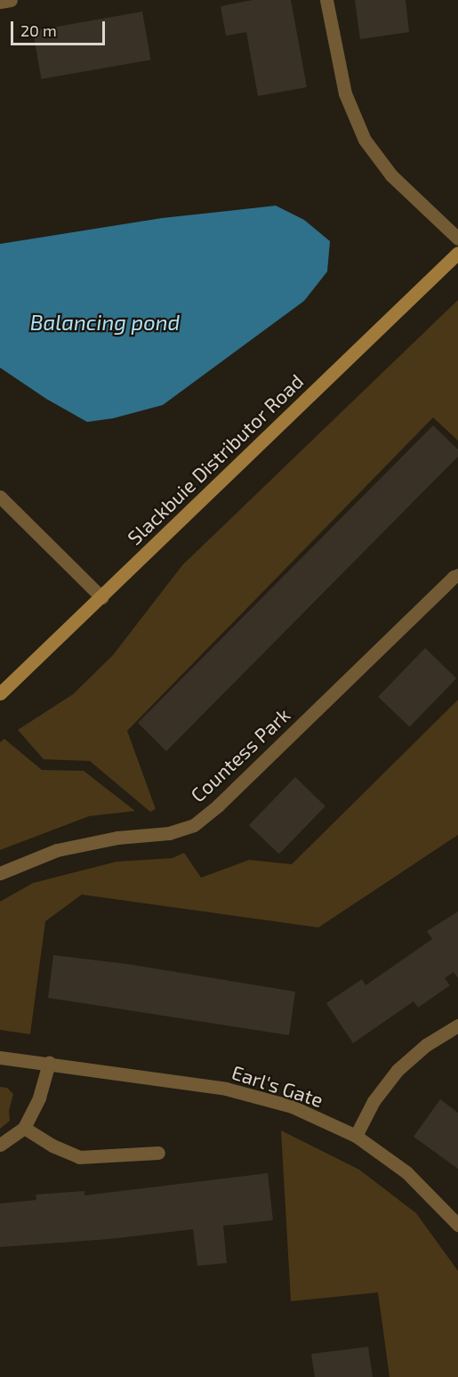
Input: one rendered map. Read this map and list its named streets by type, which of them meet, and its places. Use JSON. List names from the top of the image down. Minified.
{"streets":{"street":["Slackbuie Distributor Road","Countess Park","Earl's Gate"]},"water":["Balancing pond"],"scale_bar":"20 m"}
